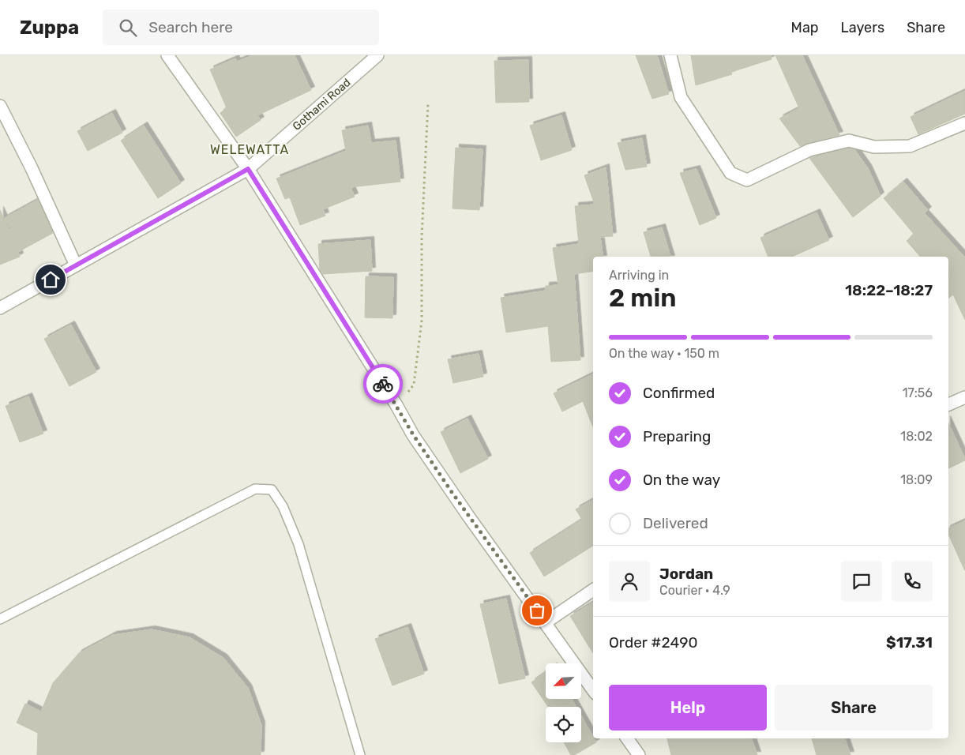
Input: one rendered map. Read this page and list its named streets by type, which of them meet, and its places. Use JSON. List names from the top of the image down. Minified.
{"streets":{"street":["Gothami Road"]},"districts":["WELEWATTA"],"north":"bottom left","page":{"header":"Zuppa","search":"Search here","nav":["Map","Layers","Share"],"heading":["2 min","Arriving in","18:22–18:27"],"panel":["Jordan","Courier · 4.9","Order #2490","$17.31"],"bar":"On the way · 150 m","list":[["Confirmed","17:56"],["Preparing","18:02"],["On the way","18:09"],"Delivered"],"buttons":["Help","Share"]}}
